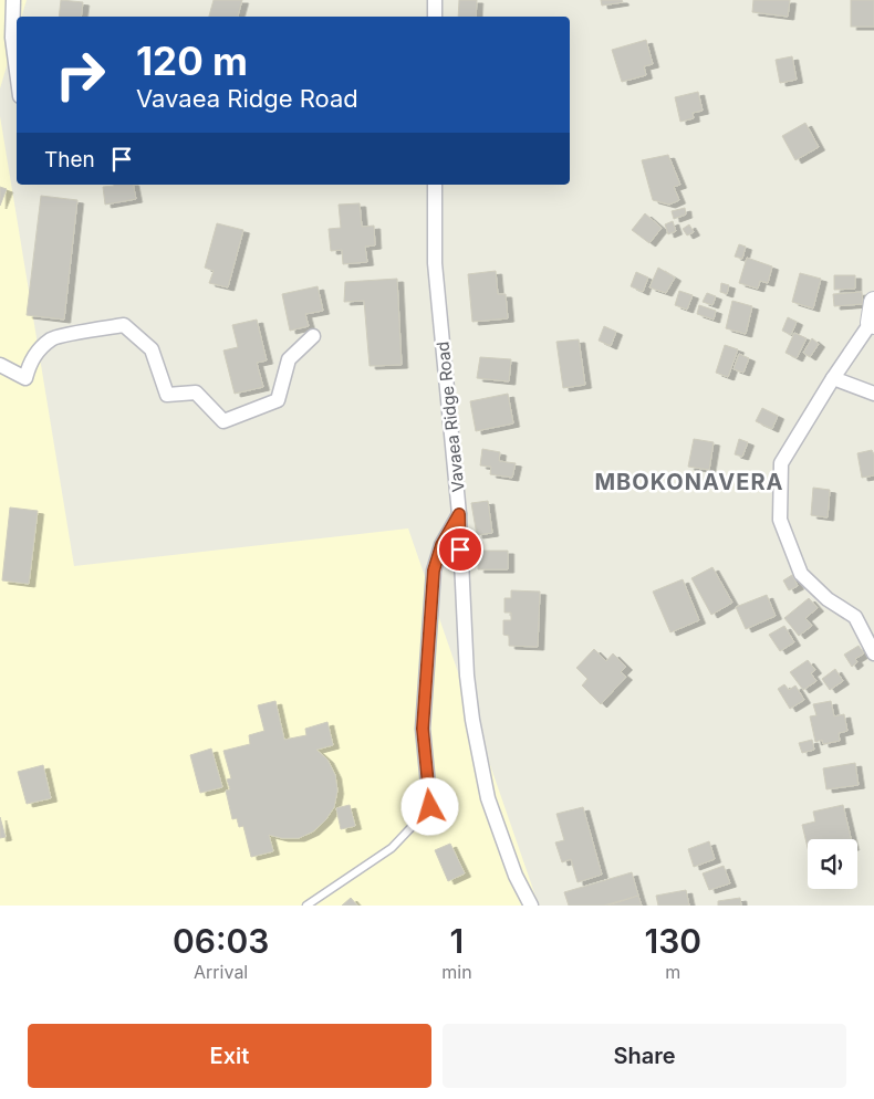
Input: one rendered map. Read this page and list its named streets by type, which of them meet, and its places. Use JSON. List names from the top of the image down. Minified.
{"streets":{"street":["Vavaea Ridge Road"]},"districts":["MBOKONAVERA"],"page":{"turn":["120 m","Vavaea Ridge Road"],"then":"Then","eta":["06:03","Arrival","1","min","130","m"],"buttons":["Exit","Share"]}}
